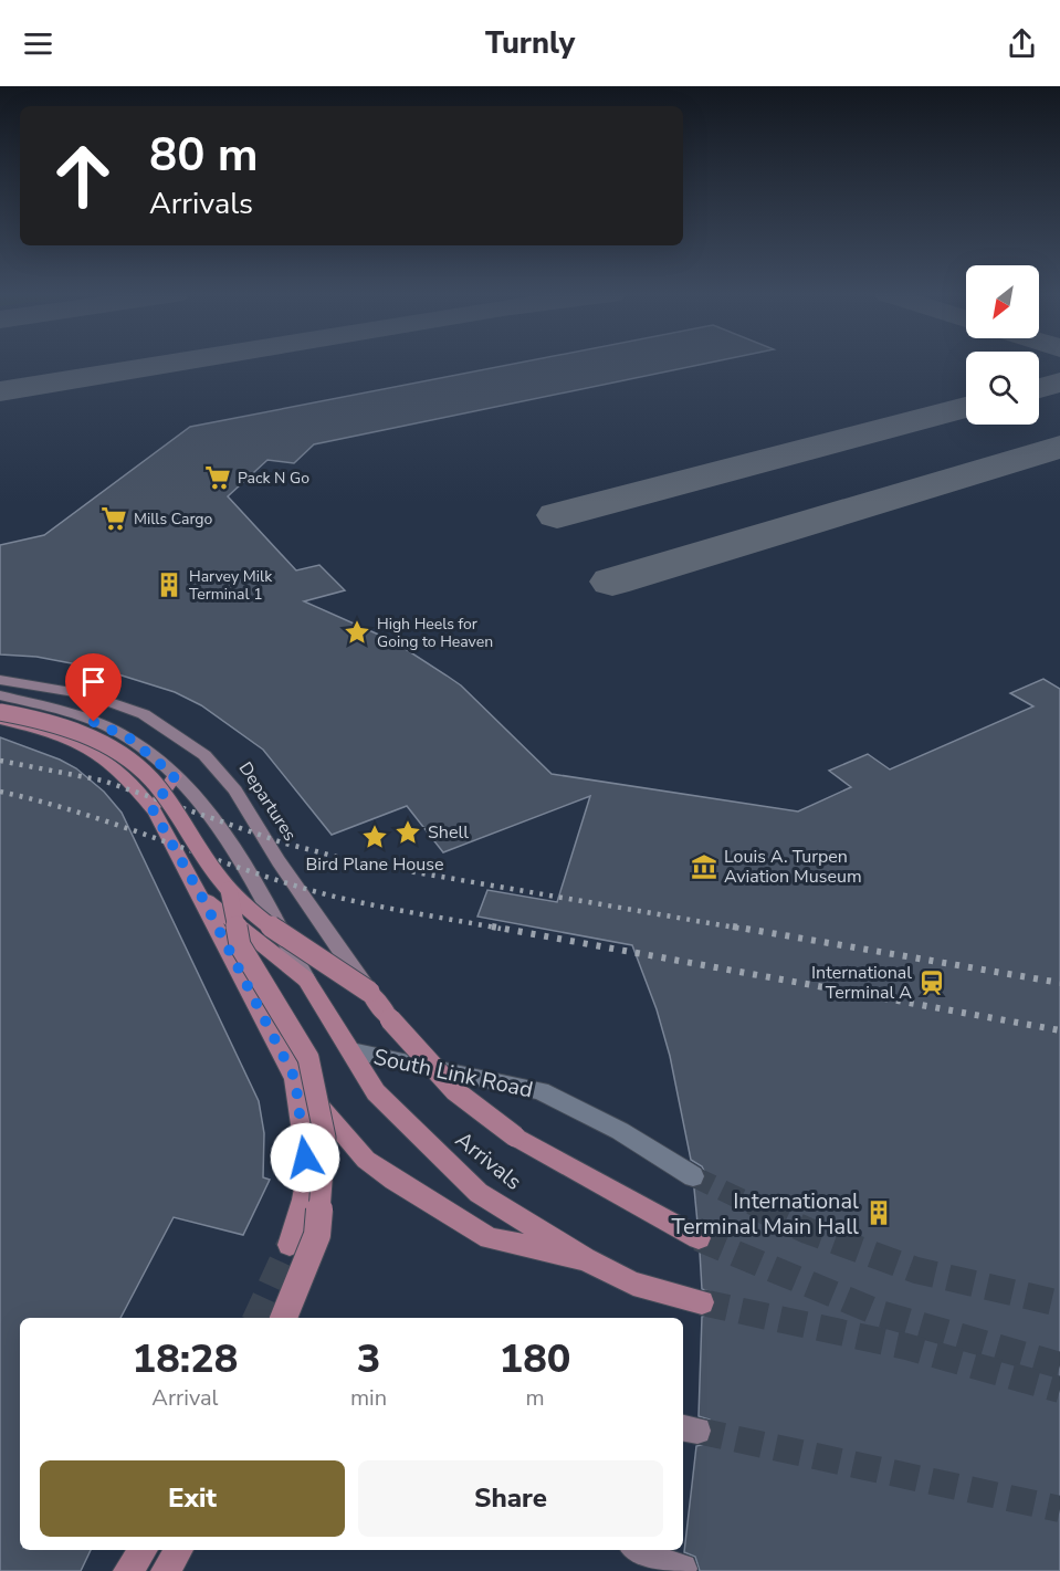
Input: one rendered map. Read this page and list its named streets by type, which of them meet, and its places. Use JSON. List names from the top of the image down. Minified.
{"streets":{"main road":["Departures","Arrivals"],"street":["South Link Road"]},"crossings":[["South Link Road","Arrivals"]],"places":{"supermarket":["Pack N Go","Mills Cargo"],"building":["Harvey Milk Terminal 1","International Terminal Main Hall"],"place":["High Heels for Going to Heaven","Shell","Bird Plane House"],"museum":["Louis A. Turpen Aviation Museum"],"station":["International Terminal A"]},"north":"bottom left","page":{"header":"Turnly","turn":["80 m","Arrivals"],"eta":["18:28","Arrival","3","min","180","m"],"buttons":["Exit","Share"]}}
